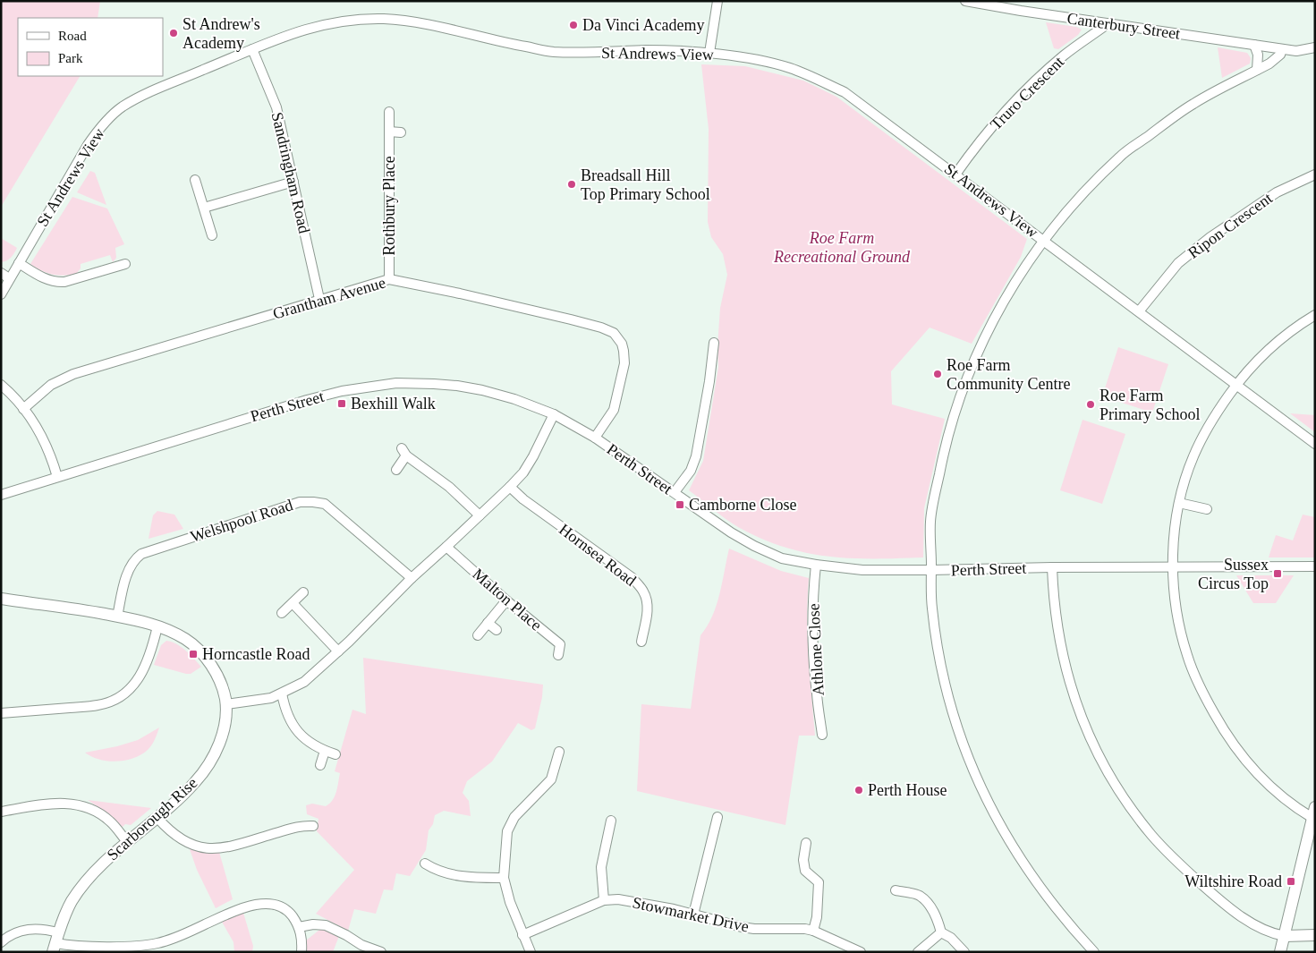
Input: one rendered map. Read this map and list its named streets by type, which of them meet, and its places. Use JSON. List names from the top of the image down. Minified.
{"streets":{"street":["Canterbury Street","St Andrews View","Truro Crescent","Sandringham Road","Rothbury Place","Ripon Crescent","Grantham Avenue","Perth Street","Welshpool Road","Hornsea Road","Malton Place","Athlone Close","Scarborough Rise","Stowmarket Drive"]},"crossings":[["Canterbury Street","Truro Crescent"],["St Andrews View","Truro Crescent"],["St Andrews View","Sandringham Road"],["St Andrews View","Ripon Crescent"],["Sandringham Road","Grantham Avenue"],["Rothbury Place","Grantham Avenue"],["Grantham Avenue","Perth Street"],["Perth Street","Athlone Close"],["Welshpool Road","Scarborough Rise"]],"parks":["Roe Farm Recreational Ground"],"places":{"other":["Da Vinci Academy","St Andrew's Academy","Breadsall Hill Top Primary School","Roe Farm Community Centre","Roe Farm Primary School","Perth House"],"transit":["Bexhill Walk","Camborne Close","Sussex Circus Top","Horncastle Road","Wiltshire Road"]},"legend":["Road","Park"]}
